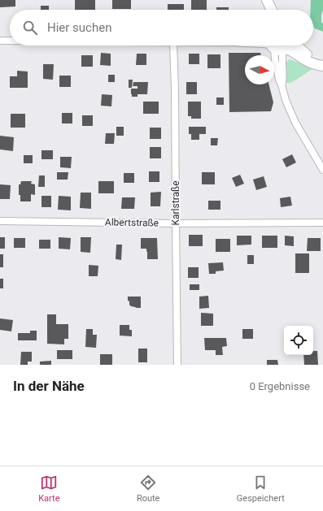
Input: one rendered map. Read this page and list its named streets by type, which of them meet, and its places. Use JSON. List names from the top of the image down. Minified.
{"streets":{"street":["Karlstraße","Albertstraße"]},"crossings":[["Karlstraße","Albertstraße"]],"north":"right","page":{"search":"Hier suchen","heading":["In der Nähe","0 Ergebnisse"],"nav":["Karte","Route","Gespeichert"]}}
